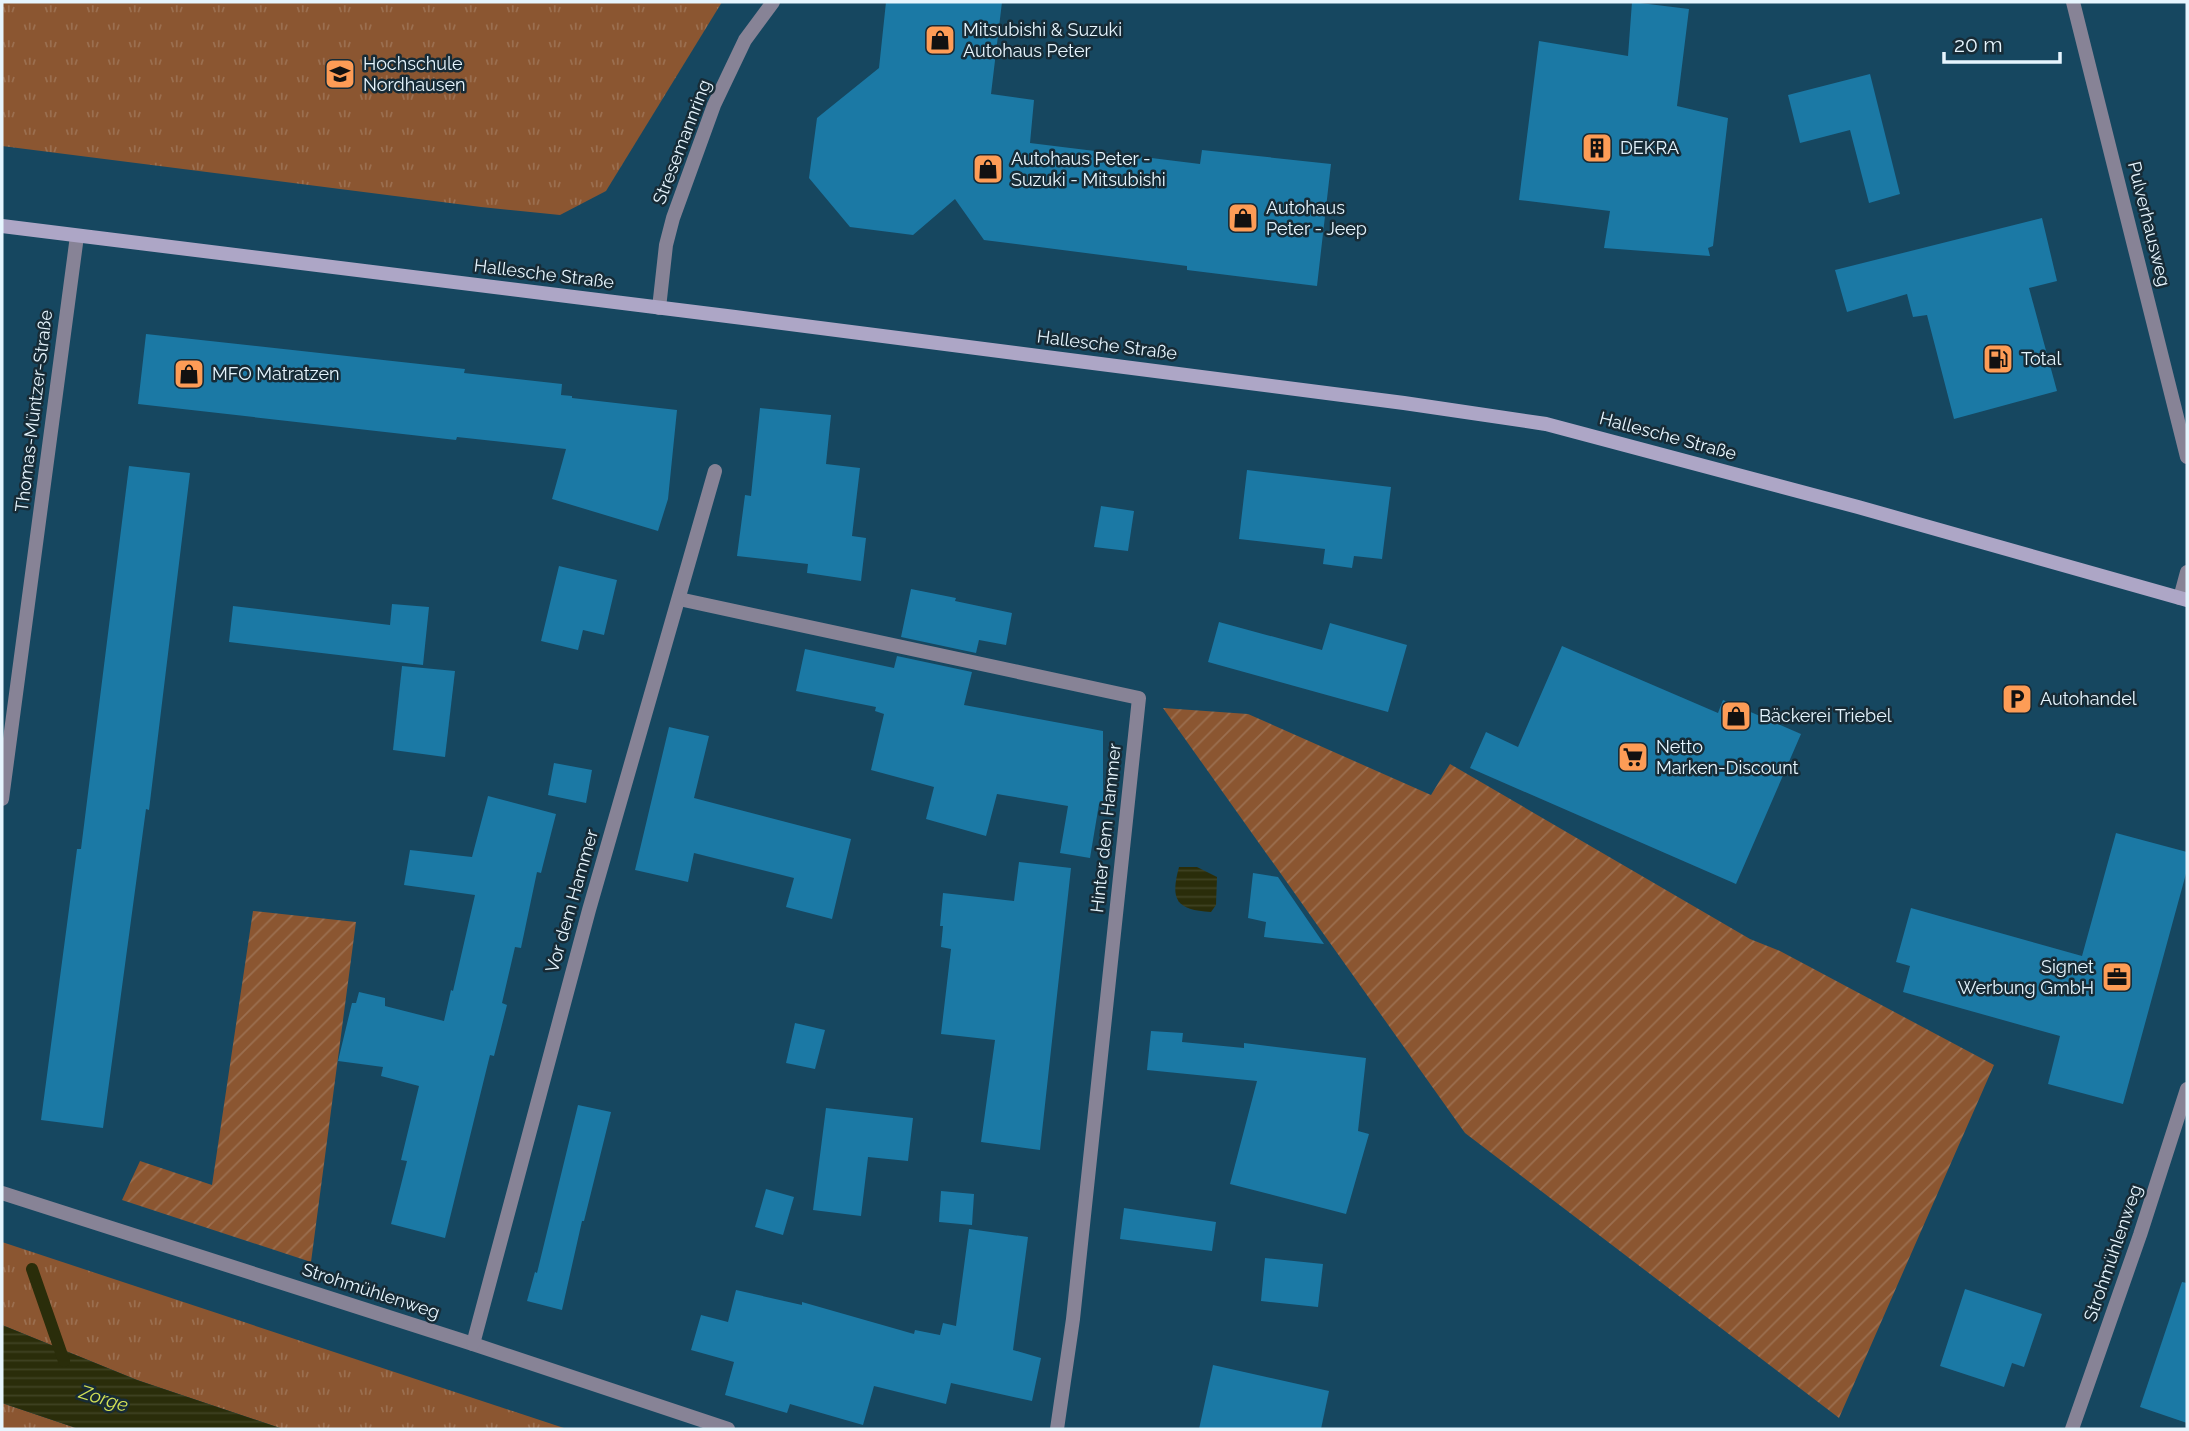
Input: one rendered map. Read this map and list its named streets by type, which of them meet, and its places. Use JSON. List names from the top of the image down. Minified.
{"streets":{"main road":["Hallesche Straße"],"street":["Stresemannring","Pulverhausweg","Thomas-Müntzer-Straße","Hinter dem Hammer","Vor dem Hammer","Strohmühlenweg"]},"crossings":[["Stresemannring","Hallesche Straße"],["Hallesche Straße","Thomas-Müntzer-Straße"],["Hinter dem Hammer","Vor dem Hammer"],["Vor dem Hammer","Strohmühlenweg"]],"water":["Zorge"],"places":{"shop":["Mitsubishi & Suzuki Autohaus Peter","Autohaus Peter - Suzuki - Mitsubishi","Autohaus Peter - Jeep","MFO Matratzen","Bäckerei Triebel"],"school or university":["Hochschule Nordhausen"],"building":["DEKRA"],"fuel station":["Total"],"parking":["Autohandel"],"supermarket":["Netto Marken-Discount"],"office":["Signet Werbung GmbH"]},"scale_bar":"20 m"}
